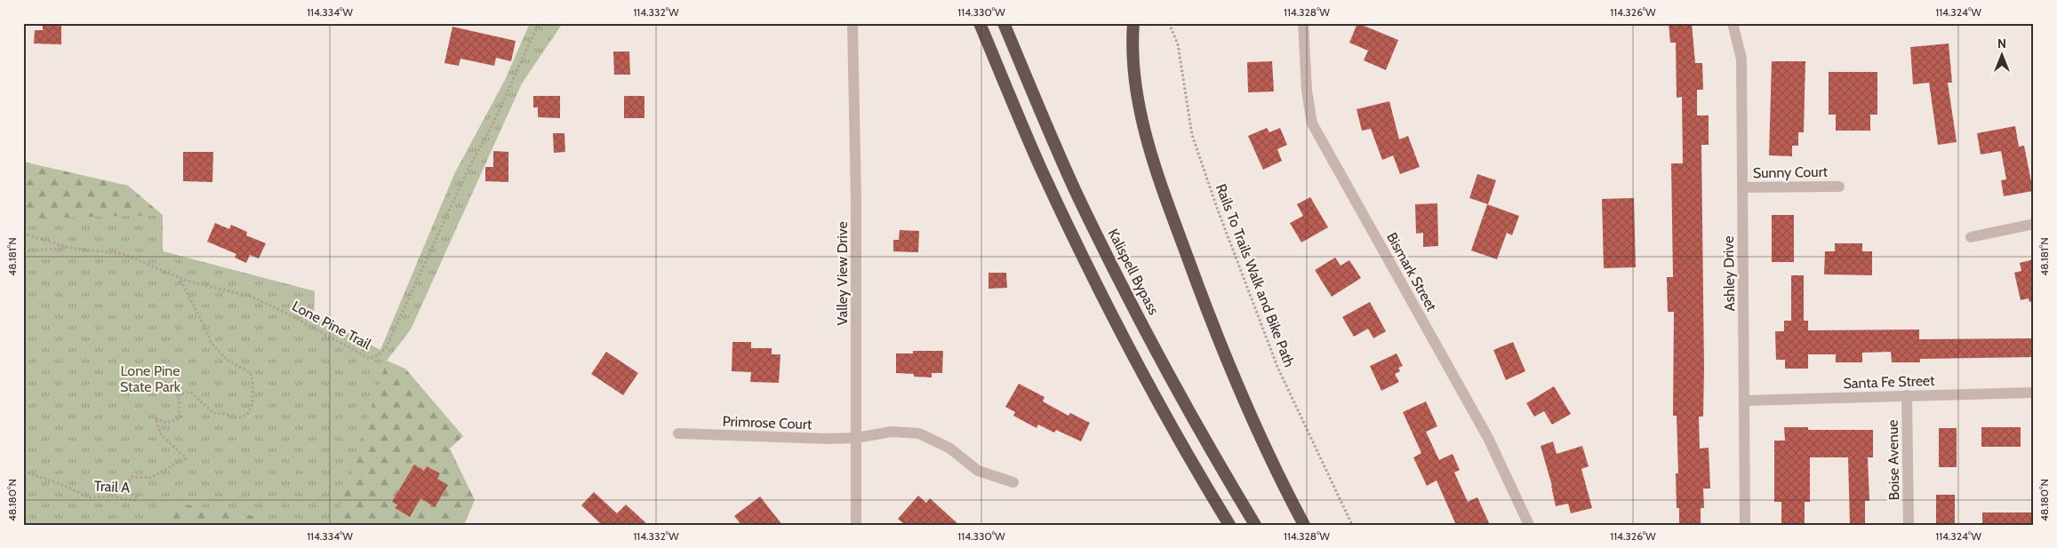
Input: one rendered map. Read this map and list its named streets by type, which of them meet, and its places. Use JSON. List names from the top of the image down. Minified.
{"streets":{"highway":["Kalispell Bypass"],"street":["Sunny Court","Bismark Street","Valley View Drive","Ashley Drive","Santa Fe Street","Primrose Court","Boise Avenue"],"path":["Rails To Trails Walk and Bike Path","Lone Pine Trail","Trail A"]},"crossings":[["Sunny Court","Ashley Drive"],["Valley View Drive","Primrose Court"],["Ashley Drive","Santa Fe Street"],["Lone Pine Trail","Trail A"],["Santa Fe Street","Boise Avenue"]],"parks":["Lone Pine State Park"],"north":"top","coordinates":["114.334°W","114.332°W","114.330°W","114.328°W","114.326°W","114.324°W","48.181°N","48.180°N"]}
